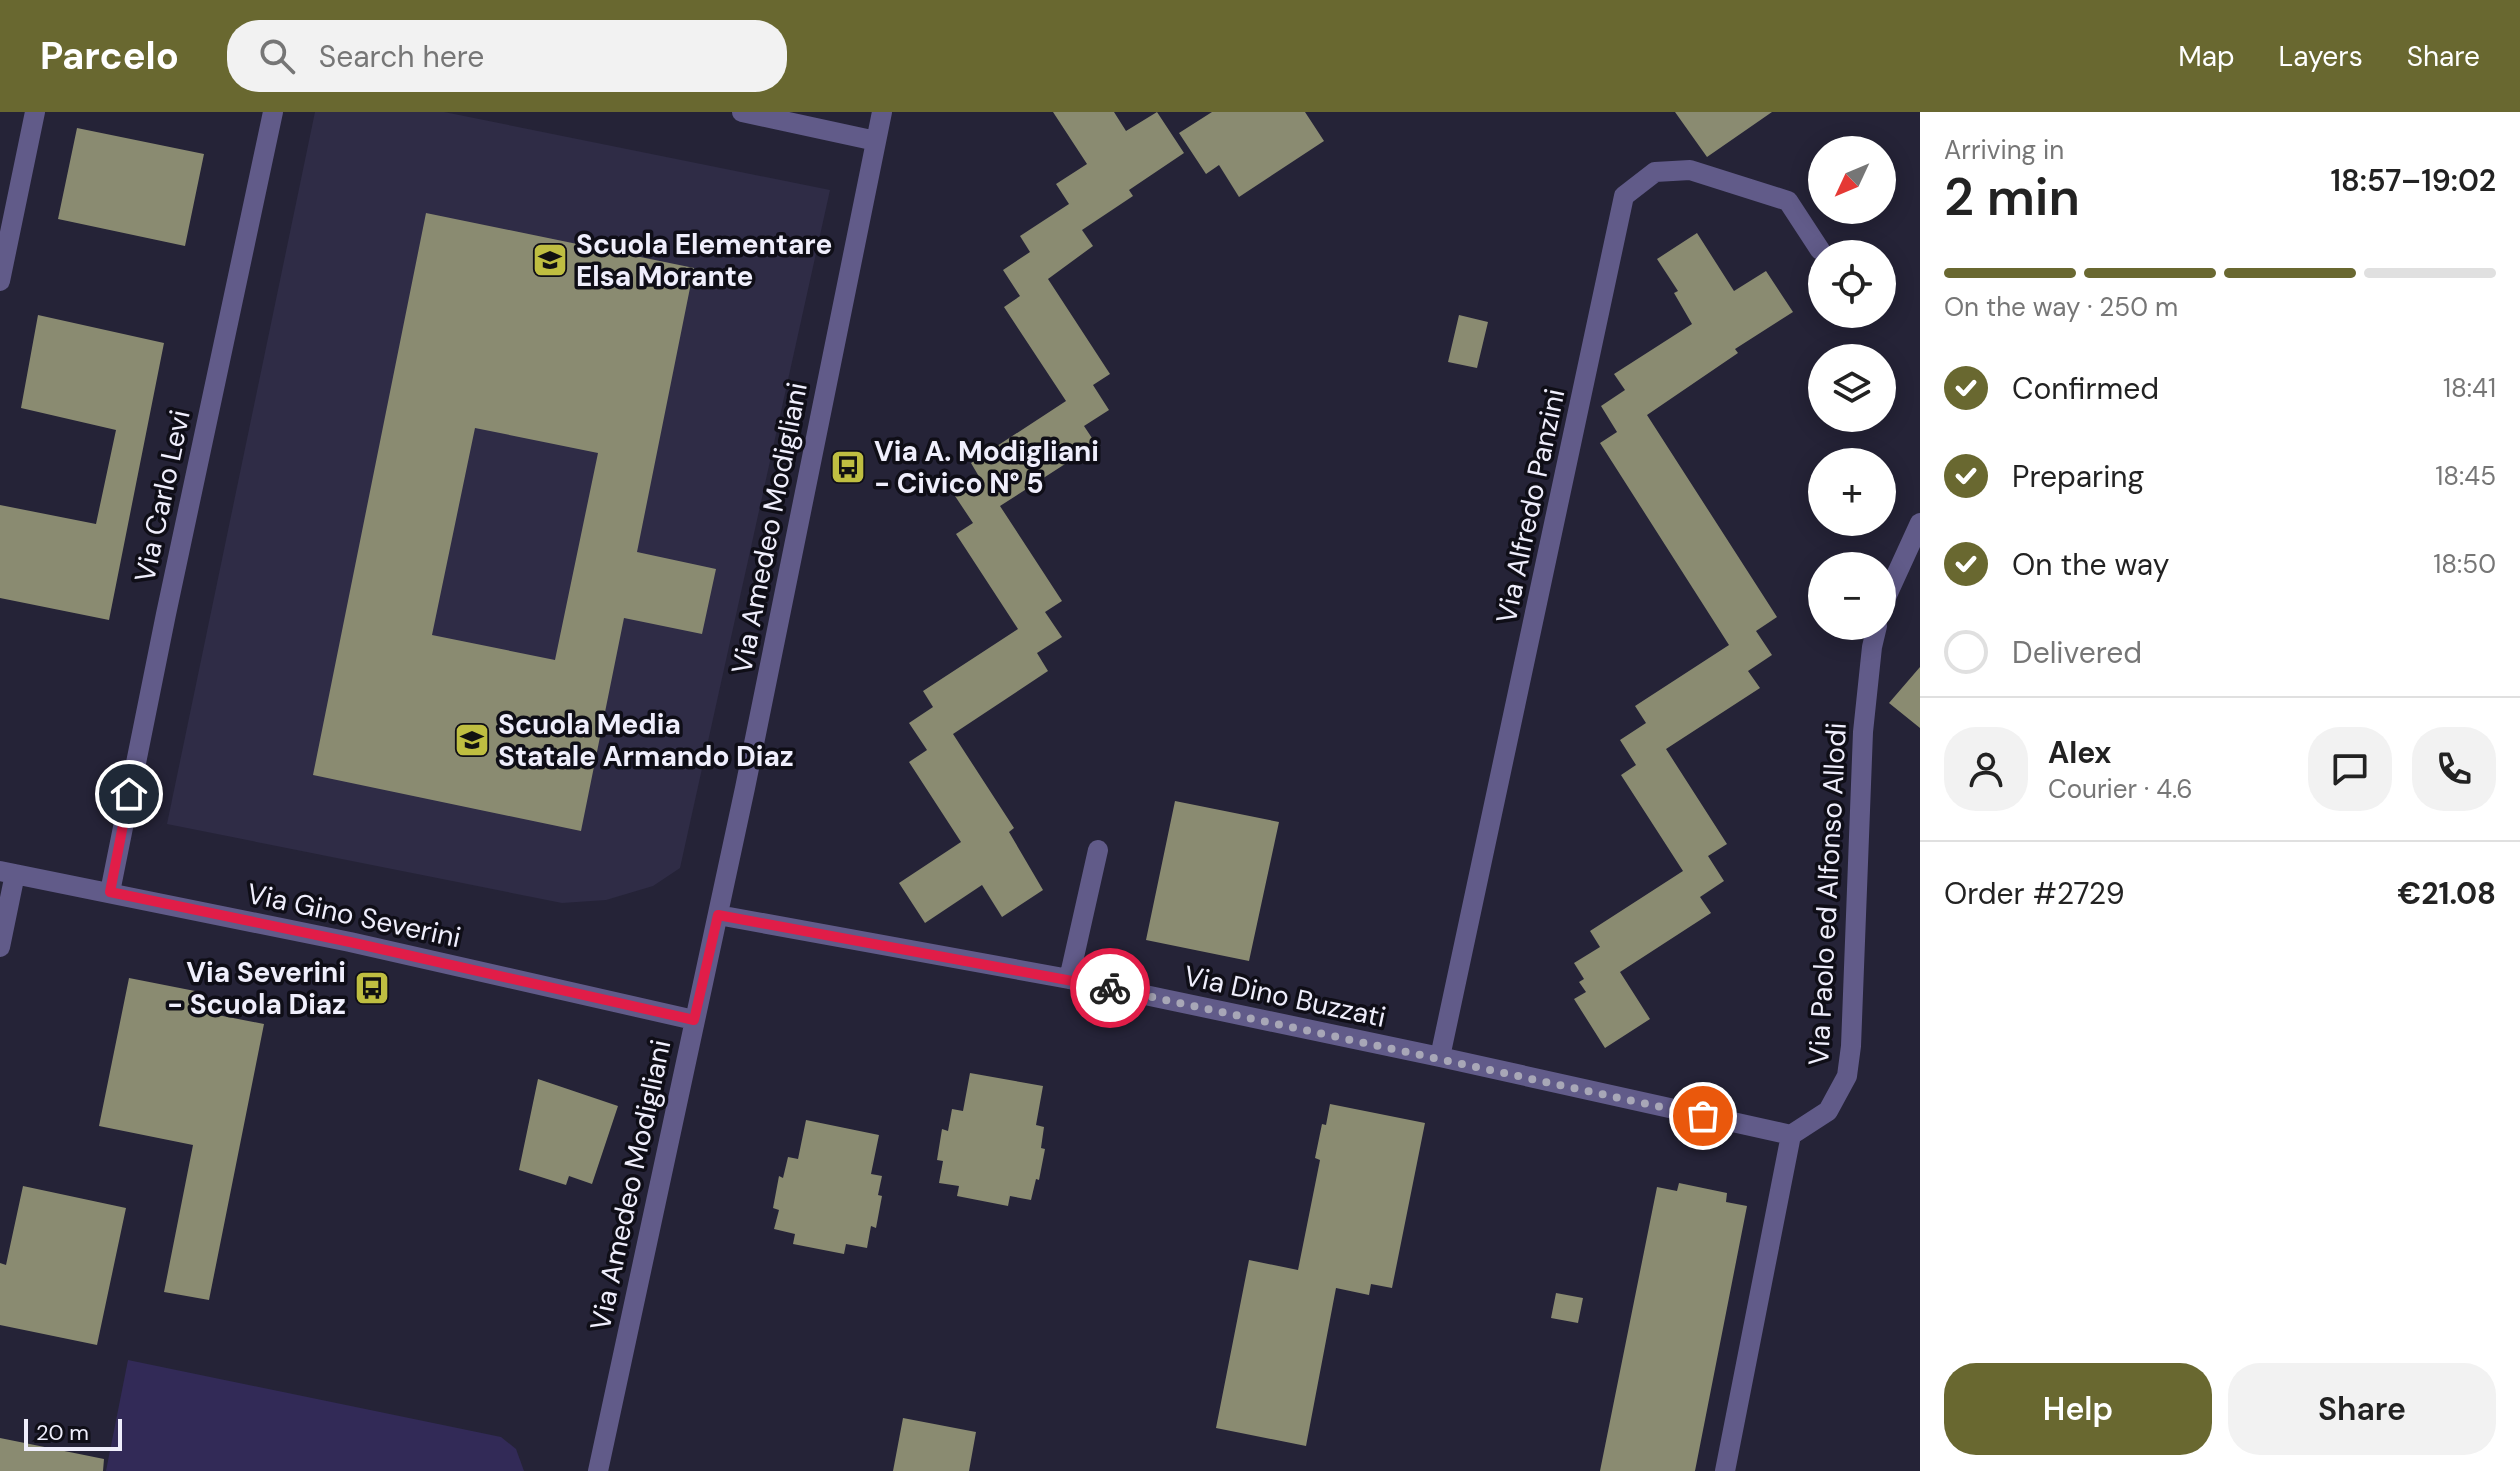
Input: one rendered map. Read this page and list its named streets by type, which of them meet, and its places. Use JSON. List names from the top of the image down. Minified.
{"streets":{"street":["Via Carlo Levi","Via Alfredo Panzini","Via Amedeo Modigliani","Via Paolo ed Alfonso Allodi","Via Gino Severini","Via Dino Buzzati"]},"crossings":[["Via Carlo Levi","Via Gino Severini"],["Via Alfredo Panzini","Via Dino Buzzati"],["Via Amedeo Modigliani","Via Gino Severini"],["Via Amedeo Modigliani","Via Dino Buzzati"],["Via Paolo ed Alfonso Allodi","Via Dino Buzzati"]],"places":{"school or university":["Scuola Elementare Elsa Morante","Scuola Media Statale Armando Diaz"],"bus stop":["Via A. Modigliani - Civico N° 5","Via Severini - Scuola Diaz"]},"scale_bar":"20 m","north":"bottom left","page":{"header":"Parcelo","search":"Search here","nav":["Map","Layers","Share"],"heading":["2 min","Arriving in","18:57–19:02"],"panel":["Alex","Courier · 4.6","Order #2729","€21.08"],"map_buttons":["+","−"],"bar":"On the way · 250 m","list":[["Confirmed","18:41"],["Preparing","18:45"],["On the way","18:50"],"Delivered"],"buttons":["Help","Share"],"scale":"20 m"}}
